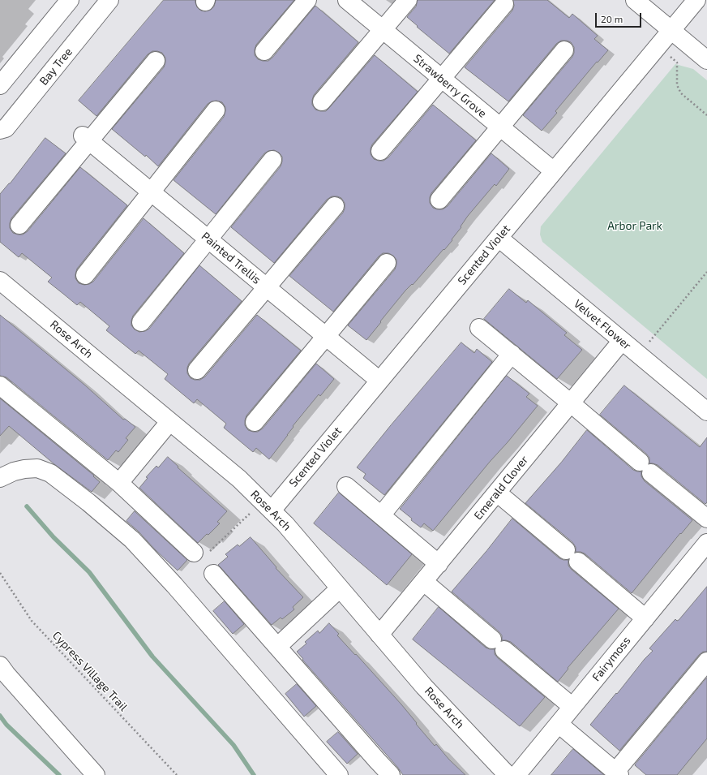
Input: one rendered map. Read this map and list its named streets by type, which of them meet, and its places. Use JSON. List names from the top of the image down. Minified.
{"streets":{"street":["Bay Tree","Strawberry Grove","Scented Violet","Painted Trellis","Velvet Flower","Rose Arch","Emerald Clover","Fairymoss"],"path":["Cypress Village Trail"]},"crossings":[["Strawberry Grove","Scented Violet"],["Scented Violet","Painted Trellis"],["Scented Violet","Velvet Flower"],["Scented Violet","Rose Arch"],["Velvet Flower","Emerald Clover"],["Rose Arch","Emerald Clover"]],"parks":["Arbor Park"],"scale_bar":"20 m"}
